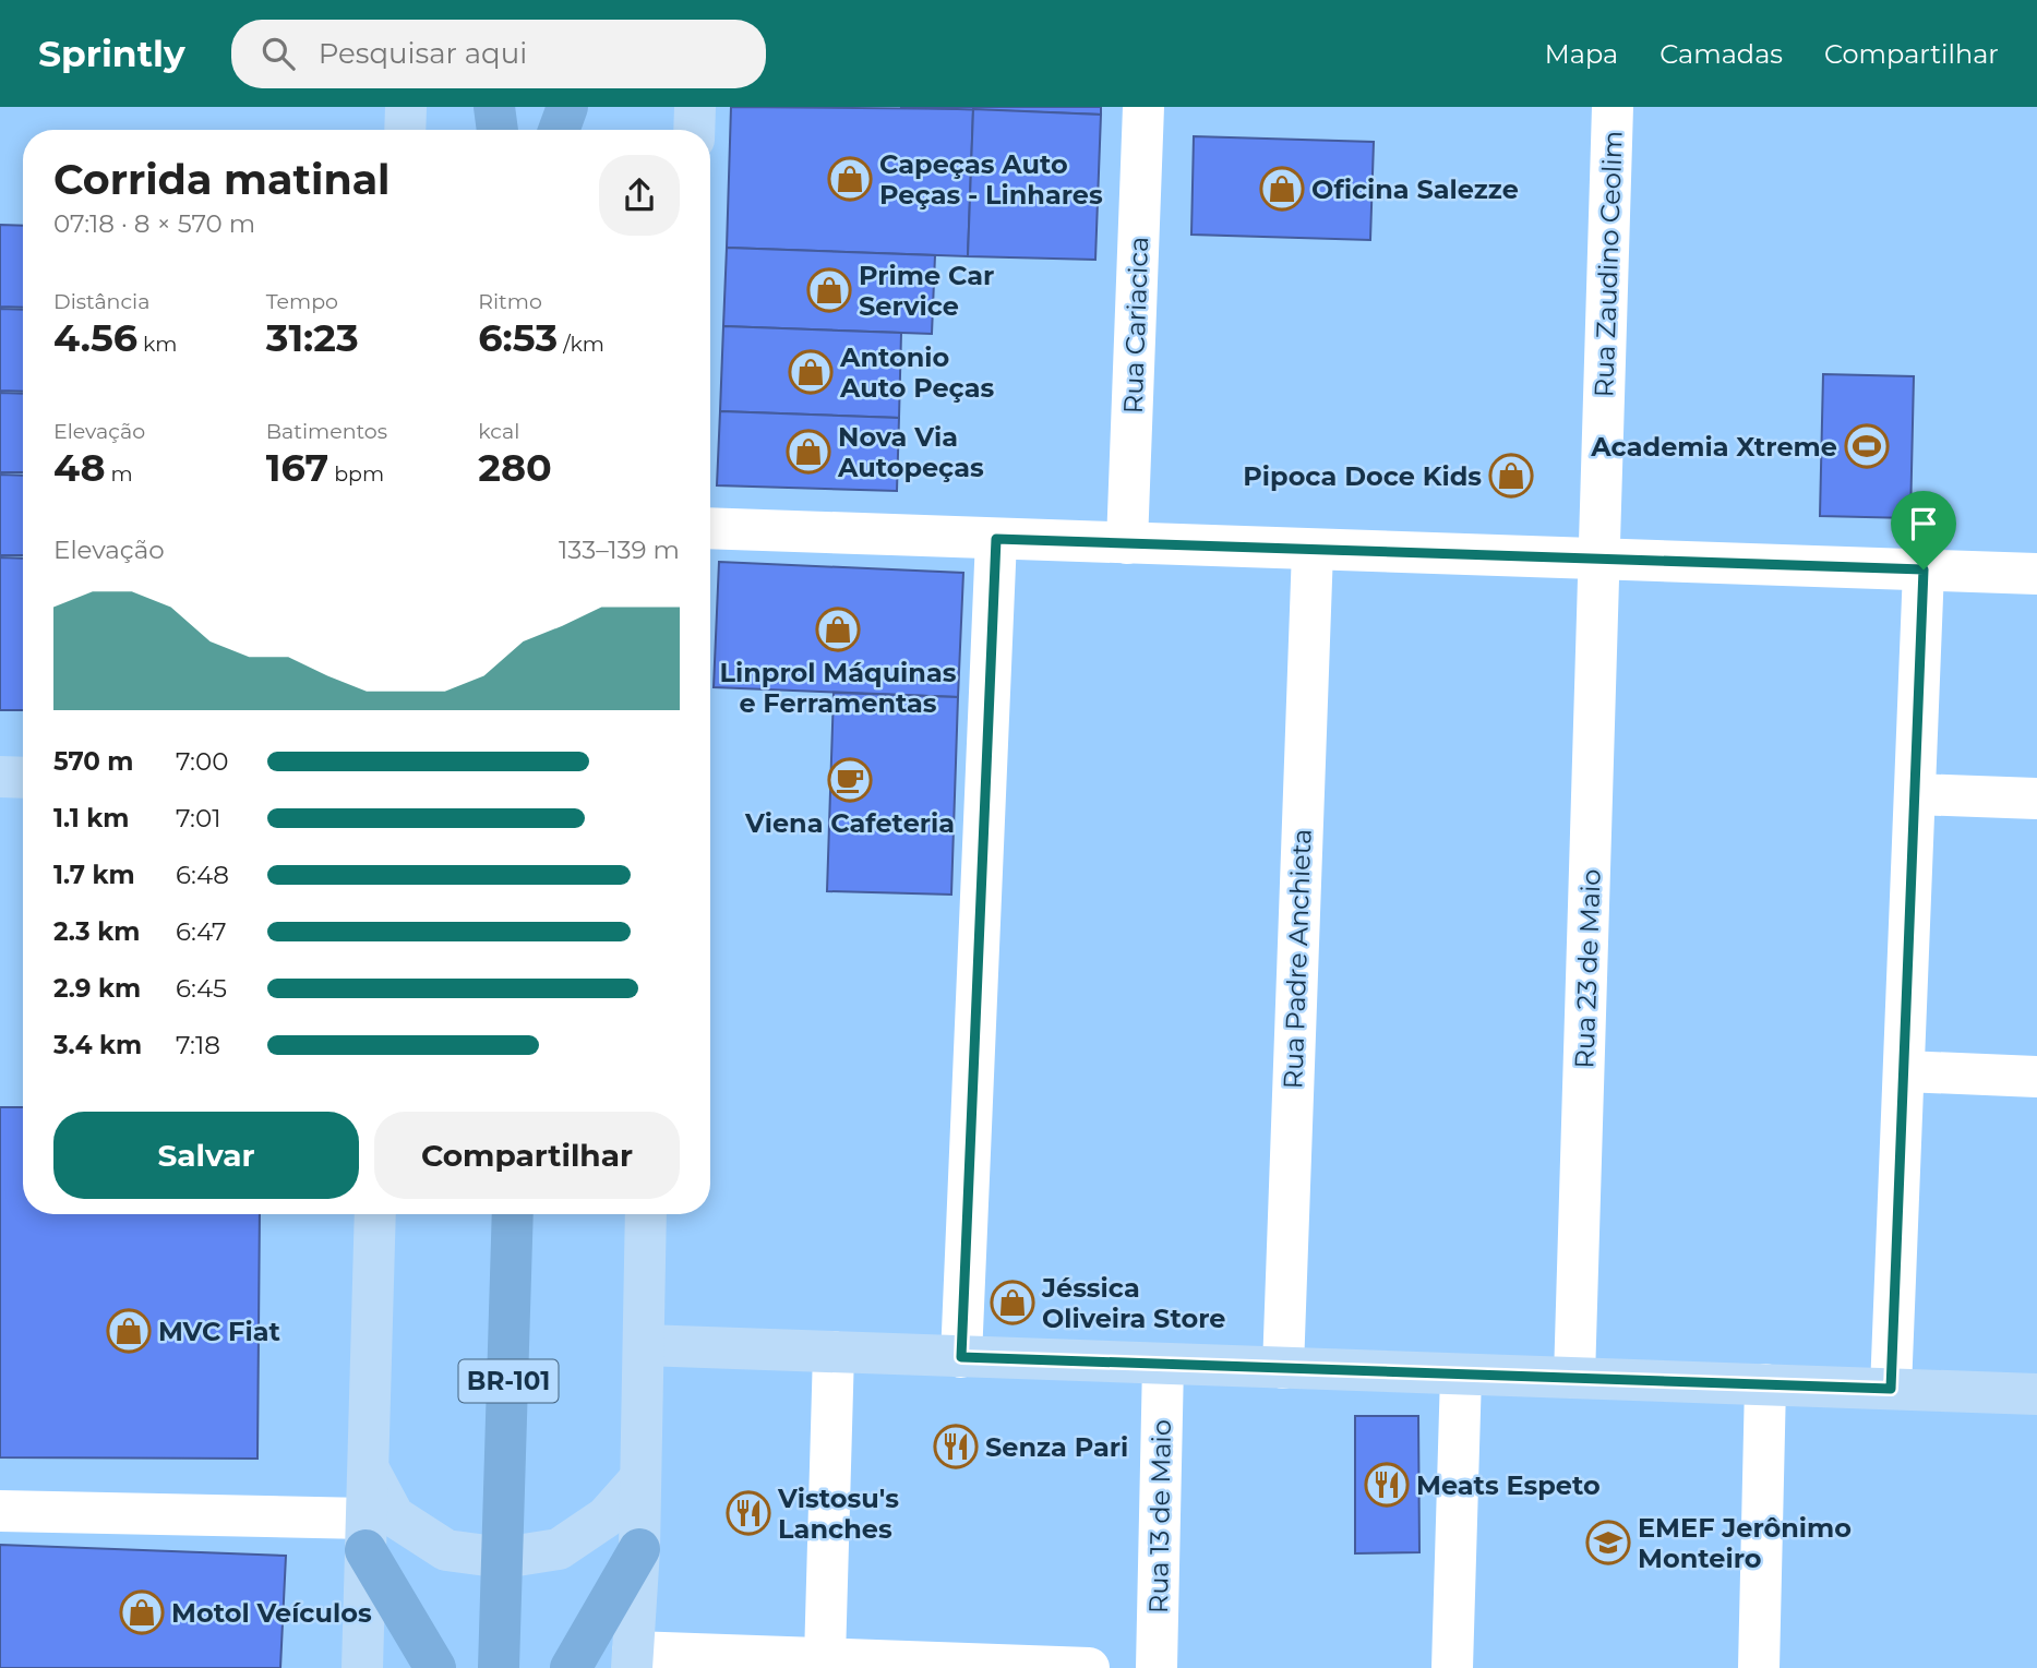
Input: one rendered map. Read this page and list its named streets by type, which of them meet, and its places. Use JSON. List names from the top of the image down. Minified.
{"streets":{"highway":["BR-101"],"street":["Rua Zaudino Ceolim","Rua Cariacica","Rua Padre Anchieta","Rua 23 de Maio","Rua 13 de Maio"]},"crossings":[["Rua Zaudino Ceolim","Rua 23 de Maio"]],"places":{"shop":["Capeças Auto Peças - Linhares","Oficina Salezze","Prime Car Service","Antonio Auto Peças","Nova Via Autopeças","Pipoca Doce Kids","Linprol Máquinas e Ferramentas","Jéssica Oliveira Store","MVC Fiat","Motol Veículos"],"sports":["Academia Xtreme"],"cafe":["Viena Cafeteria"],"restaurant":["Senza Pari","Meats Espeto","Vistosu's Lanches"],"school or university":["EMEF Jerônimo Monteiro"]},"page":{"header":"Sprintly","search":"Pesquisar aqui","nav":["Mapa","Camadas","Compartilhar"],"heading":["Corrida matinal","07:18 · 8 × 570 m"],"stats":[["Distância","4.56 km"],["Tempo","31:23"],["Ritmo","6:53 /km"],["Elevação","48 m"],["Batimentos","167 bpm"],["kcal","280"]],"chart":["Elevação","133–139 m"],"list":[{"name":"570 m","note":"7:00"},{"name":"1.1 km","note":"7:01"},{"name":"1.7 km","note":"6:48"},{"name":"2.3 km","note":"6:47"},{"name":"2.9 km","note":"6:45"},{"name":"3.4 km","note":"7:18"}],"buttons":["Salvar","Compartilhar"]}}
